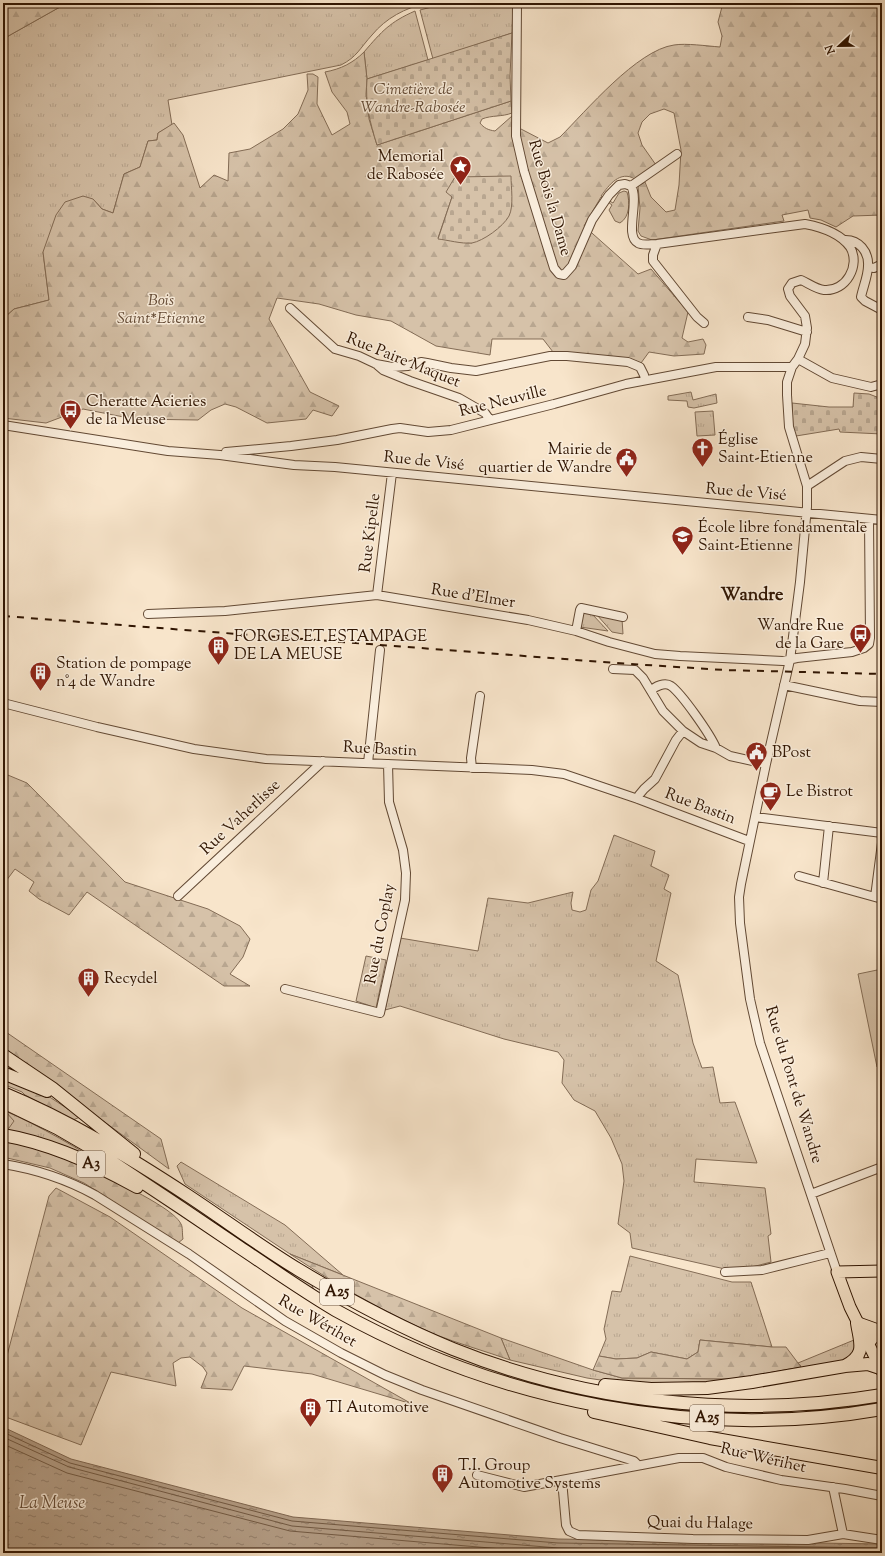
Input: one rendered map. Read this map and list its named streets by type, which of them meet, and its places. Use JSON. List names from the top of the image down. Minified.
{"streets":{"highway":["A3","A25"],"main road":["Rue du Pont de Wandre"],"street":["Rue Bois la Dame","Rue Paire Maquet","Rue Neuville","Rue de Visé","Rue Kipelle","Rue d'Elmer","Rue Bastin","Rue Vaherlisse","Rue du Coplay","Rue Wérihet","Quai du Halage"]},"crossings":[["Rue Paire Maquet","Rue Neuville"],["Rue Neuville","Rue de Visé"],["Rue Neuville","Rue du Pont de Wandre"],["Rue de Visé","Rue Kipelle"],["Rue de Visé","Rue d'Elmer"],["Rue de Visé","Rue du Pont de Wandre"],["Rue Kipelle","Rue d'Elmer"],["Rue d'Elmer","Rue du Pont de Wandre"],["Rue Bastin","Rue Vaherlisse"],["Rue Bastin","Rue du Coplay"],["Rue Bastin","Rue du Pont de Wandre"],["Rue du Pont de Wandre","A25"],["A3","A25"],["Rue Wérihet","Quai du Halage"]],"districts":["Wandre"],"water":["La Meuse"],"parks":["Cimetière de Wandre-Rabosée","Bois Saint*Etienne"],"places":{"place":["Memorial de Rabosée"],"bus stop":["Cheratte Acieries de la Meuse","Wandre Rue de la Gare"],"church":["Église Saint-Etienne"],"public building":["Mairie de quartier de Wandre","BPost"],"school or university":["École libre fondamentale Saint-Etienne"],"building":["FORGES ET ESTAMPAGE DE LA MEUSE","Station de pompage n°4 de Wandre","Recydel","TI Automotive","T.I. Group Automotive Systems"],"cafe":["Le Bistrot"]},"north":"left"}
